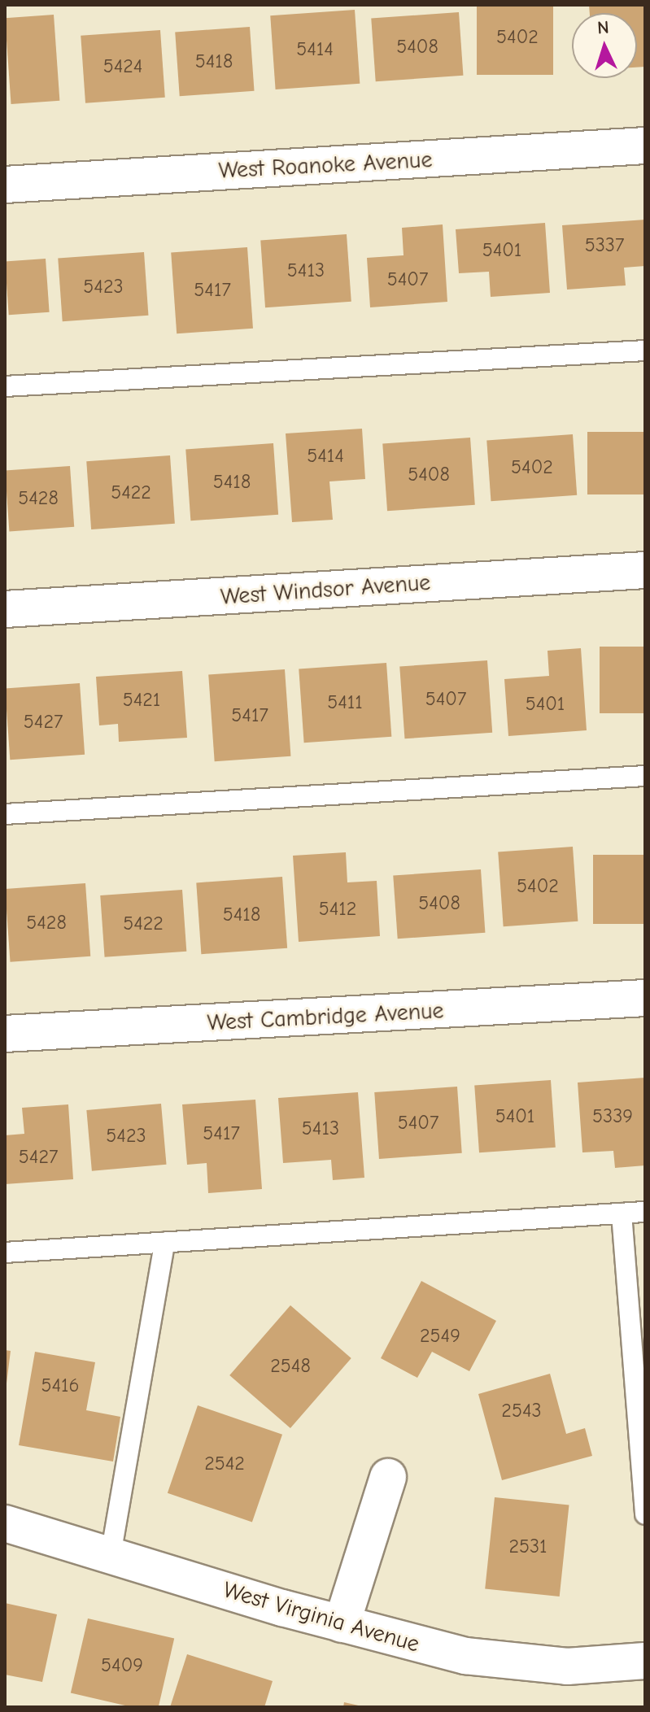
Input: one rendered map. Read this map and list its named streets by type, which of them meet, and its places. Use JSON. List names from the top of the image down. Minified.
{"streets":{"street":["West Roanoke Avenue","West Windsor Avenue","West Cambridge Avenue","West Virginia Avenue"]},"house_numbers":["5402","5408","5414","5418","5424","5337","5401","5413","5407","5423","5417","5414","5402","5408","5418","5422","5428","5407","5421","5411","5401","5417","5427","5402","5408","5412","5418","5428","5422","5401","5339","5407","5413","5417","5423","5427","2549","2548","5416","2543","2542","2531","5409"],"north":"top"}
